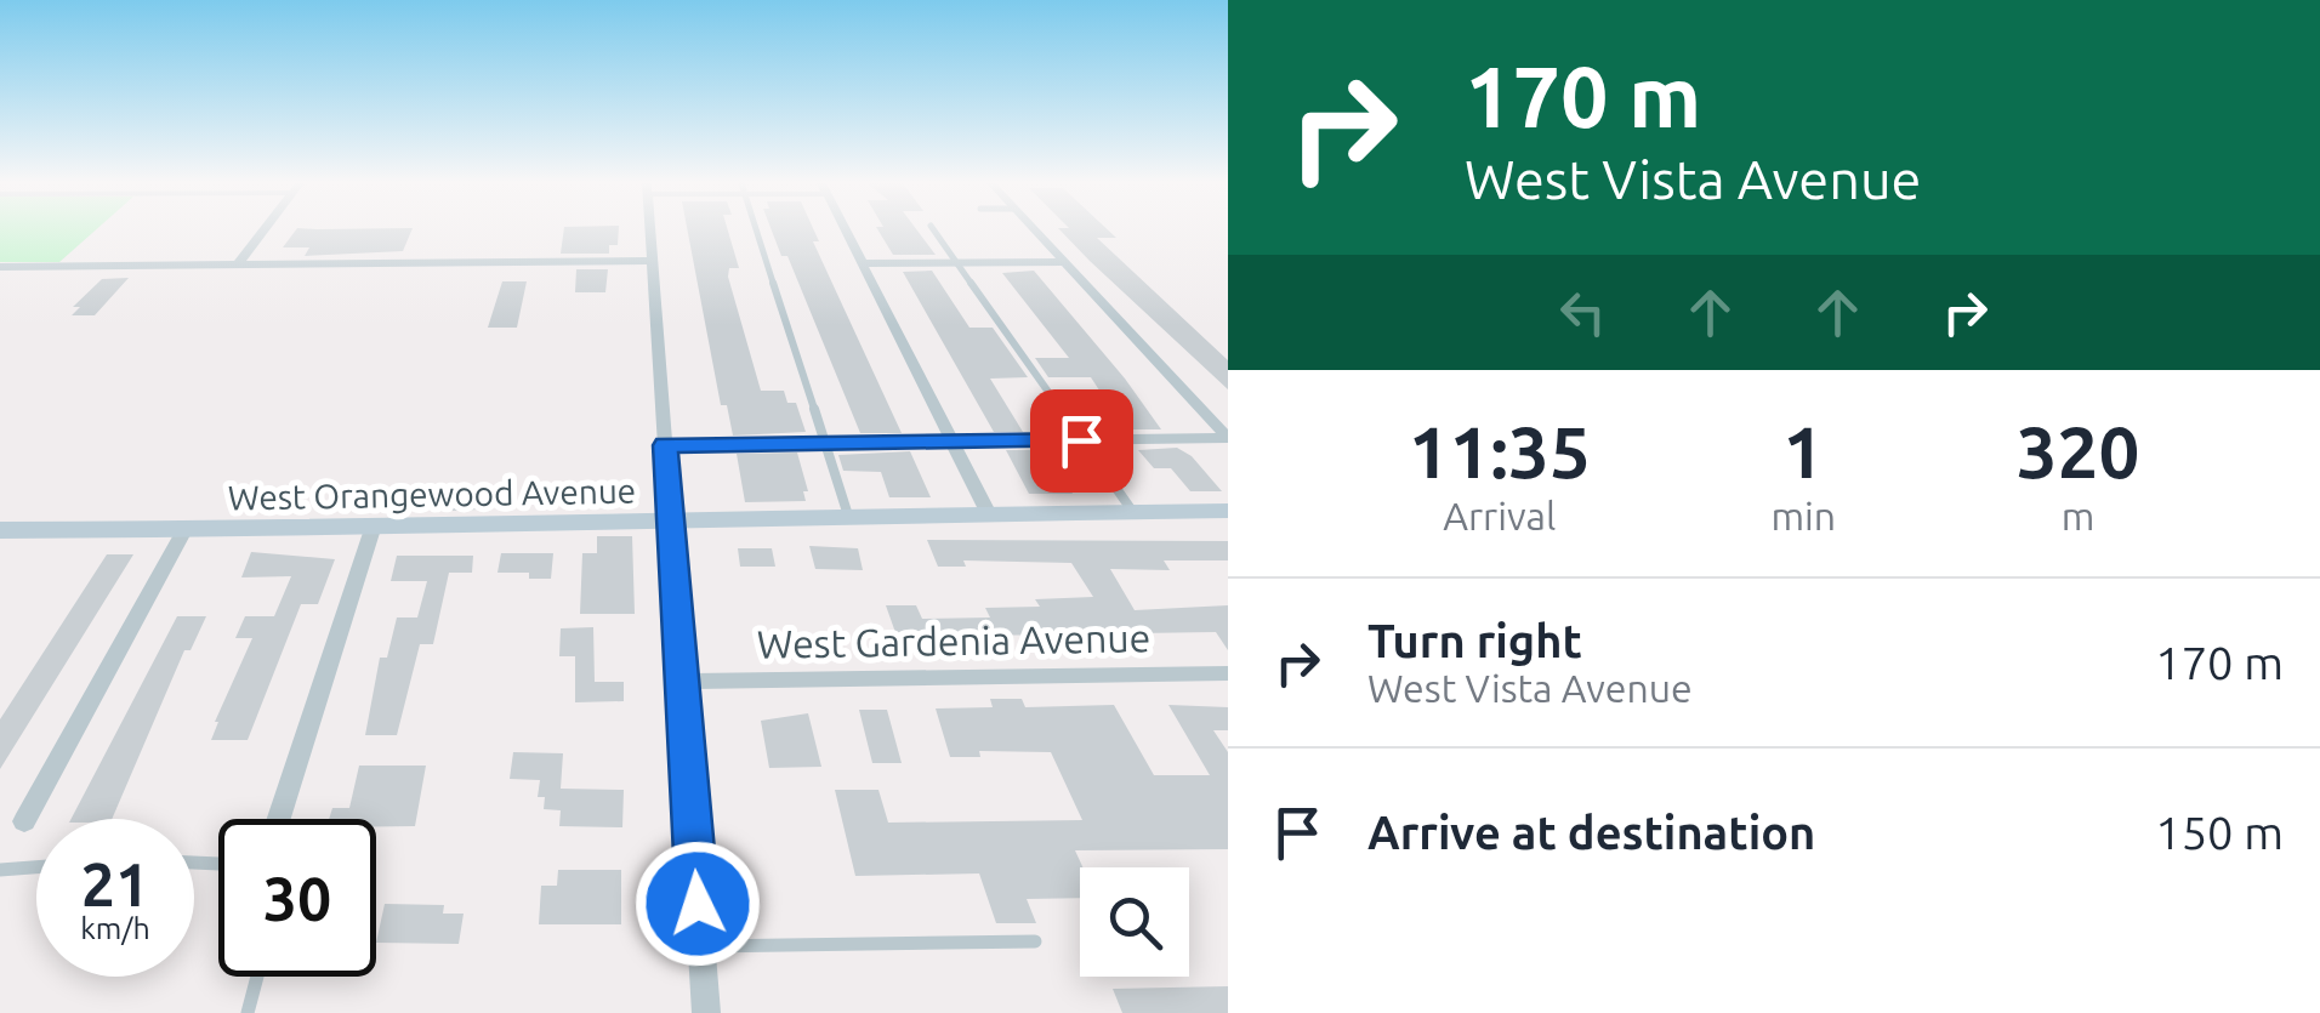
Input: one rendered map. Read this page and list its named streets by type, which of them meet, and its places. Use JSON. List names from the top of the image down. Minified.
{"streets":{"street":["West Orangewood Avenue","West Gardenia Avenue"]},"page":{"turn":["170 m","West Vista Avenue"],"eta":["11:35","Arrival","1","min","320","m"],"list":[{"name":"Turn right","note":"West Vista Avenue","value":"170 m"},{"name":"Arrive at destination","value":"150 m"}],"speed":"21 km/h","limit":"30"}}
